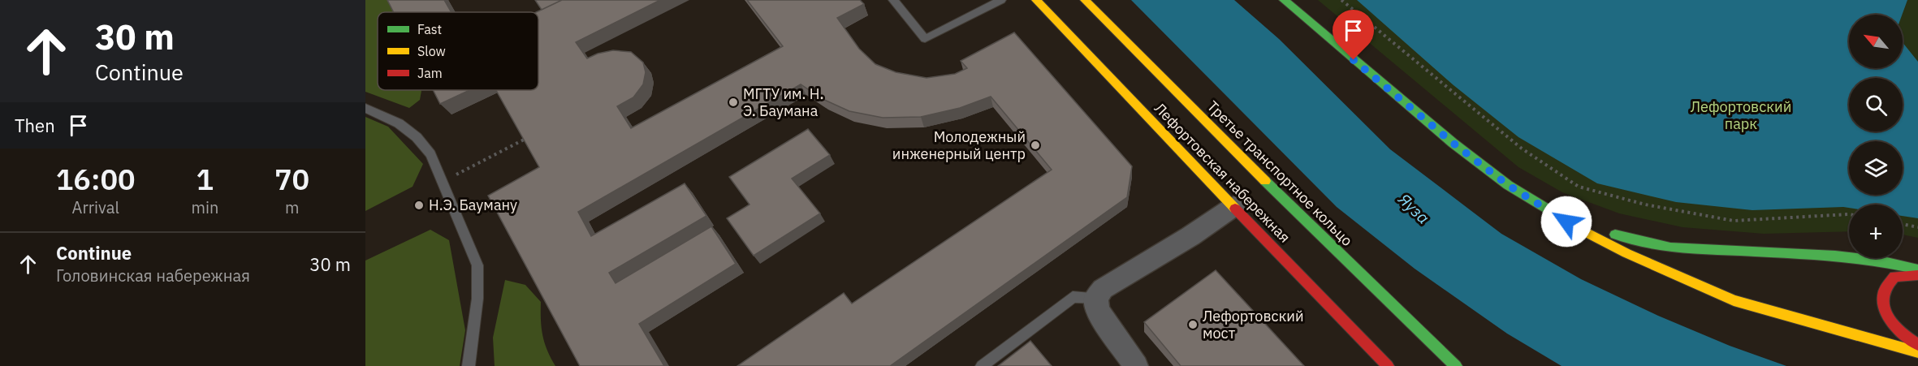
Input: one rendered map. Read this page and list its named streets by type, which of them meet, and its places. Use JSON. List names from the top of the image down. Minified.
{"streets":{"main road":["Лефортовская набережная","Третье транспортное кольцо"]},"water":["Яуза"],"parks":["Лефортовский парк"],"places":["МГТУ им. Н. Э. Баумана","Молодежный инженерный центр","Н.Э. Бауману","Лефортовский мост"],"legend":["Fast","Slow","Jam"],"north":"top left","page":{"turn":["30 m","Continue"],"map_buttons":"+","then":"Then","eta":["16:00","Arrival","1","min","70","m"],"list":[{"name":"Continue","note":"Головинская набережная","value":"30 m"}]}}
